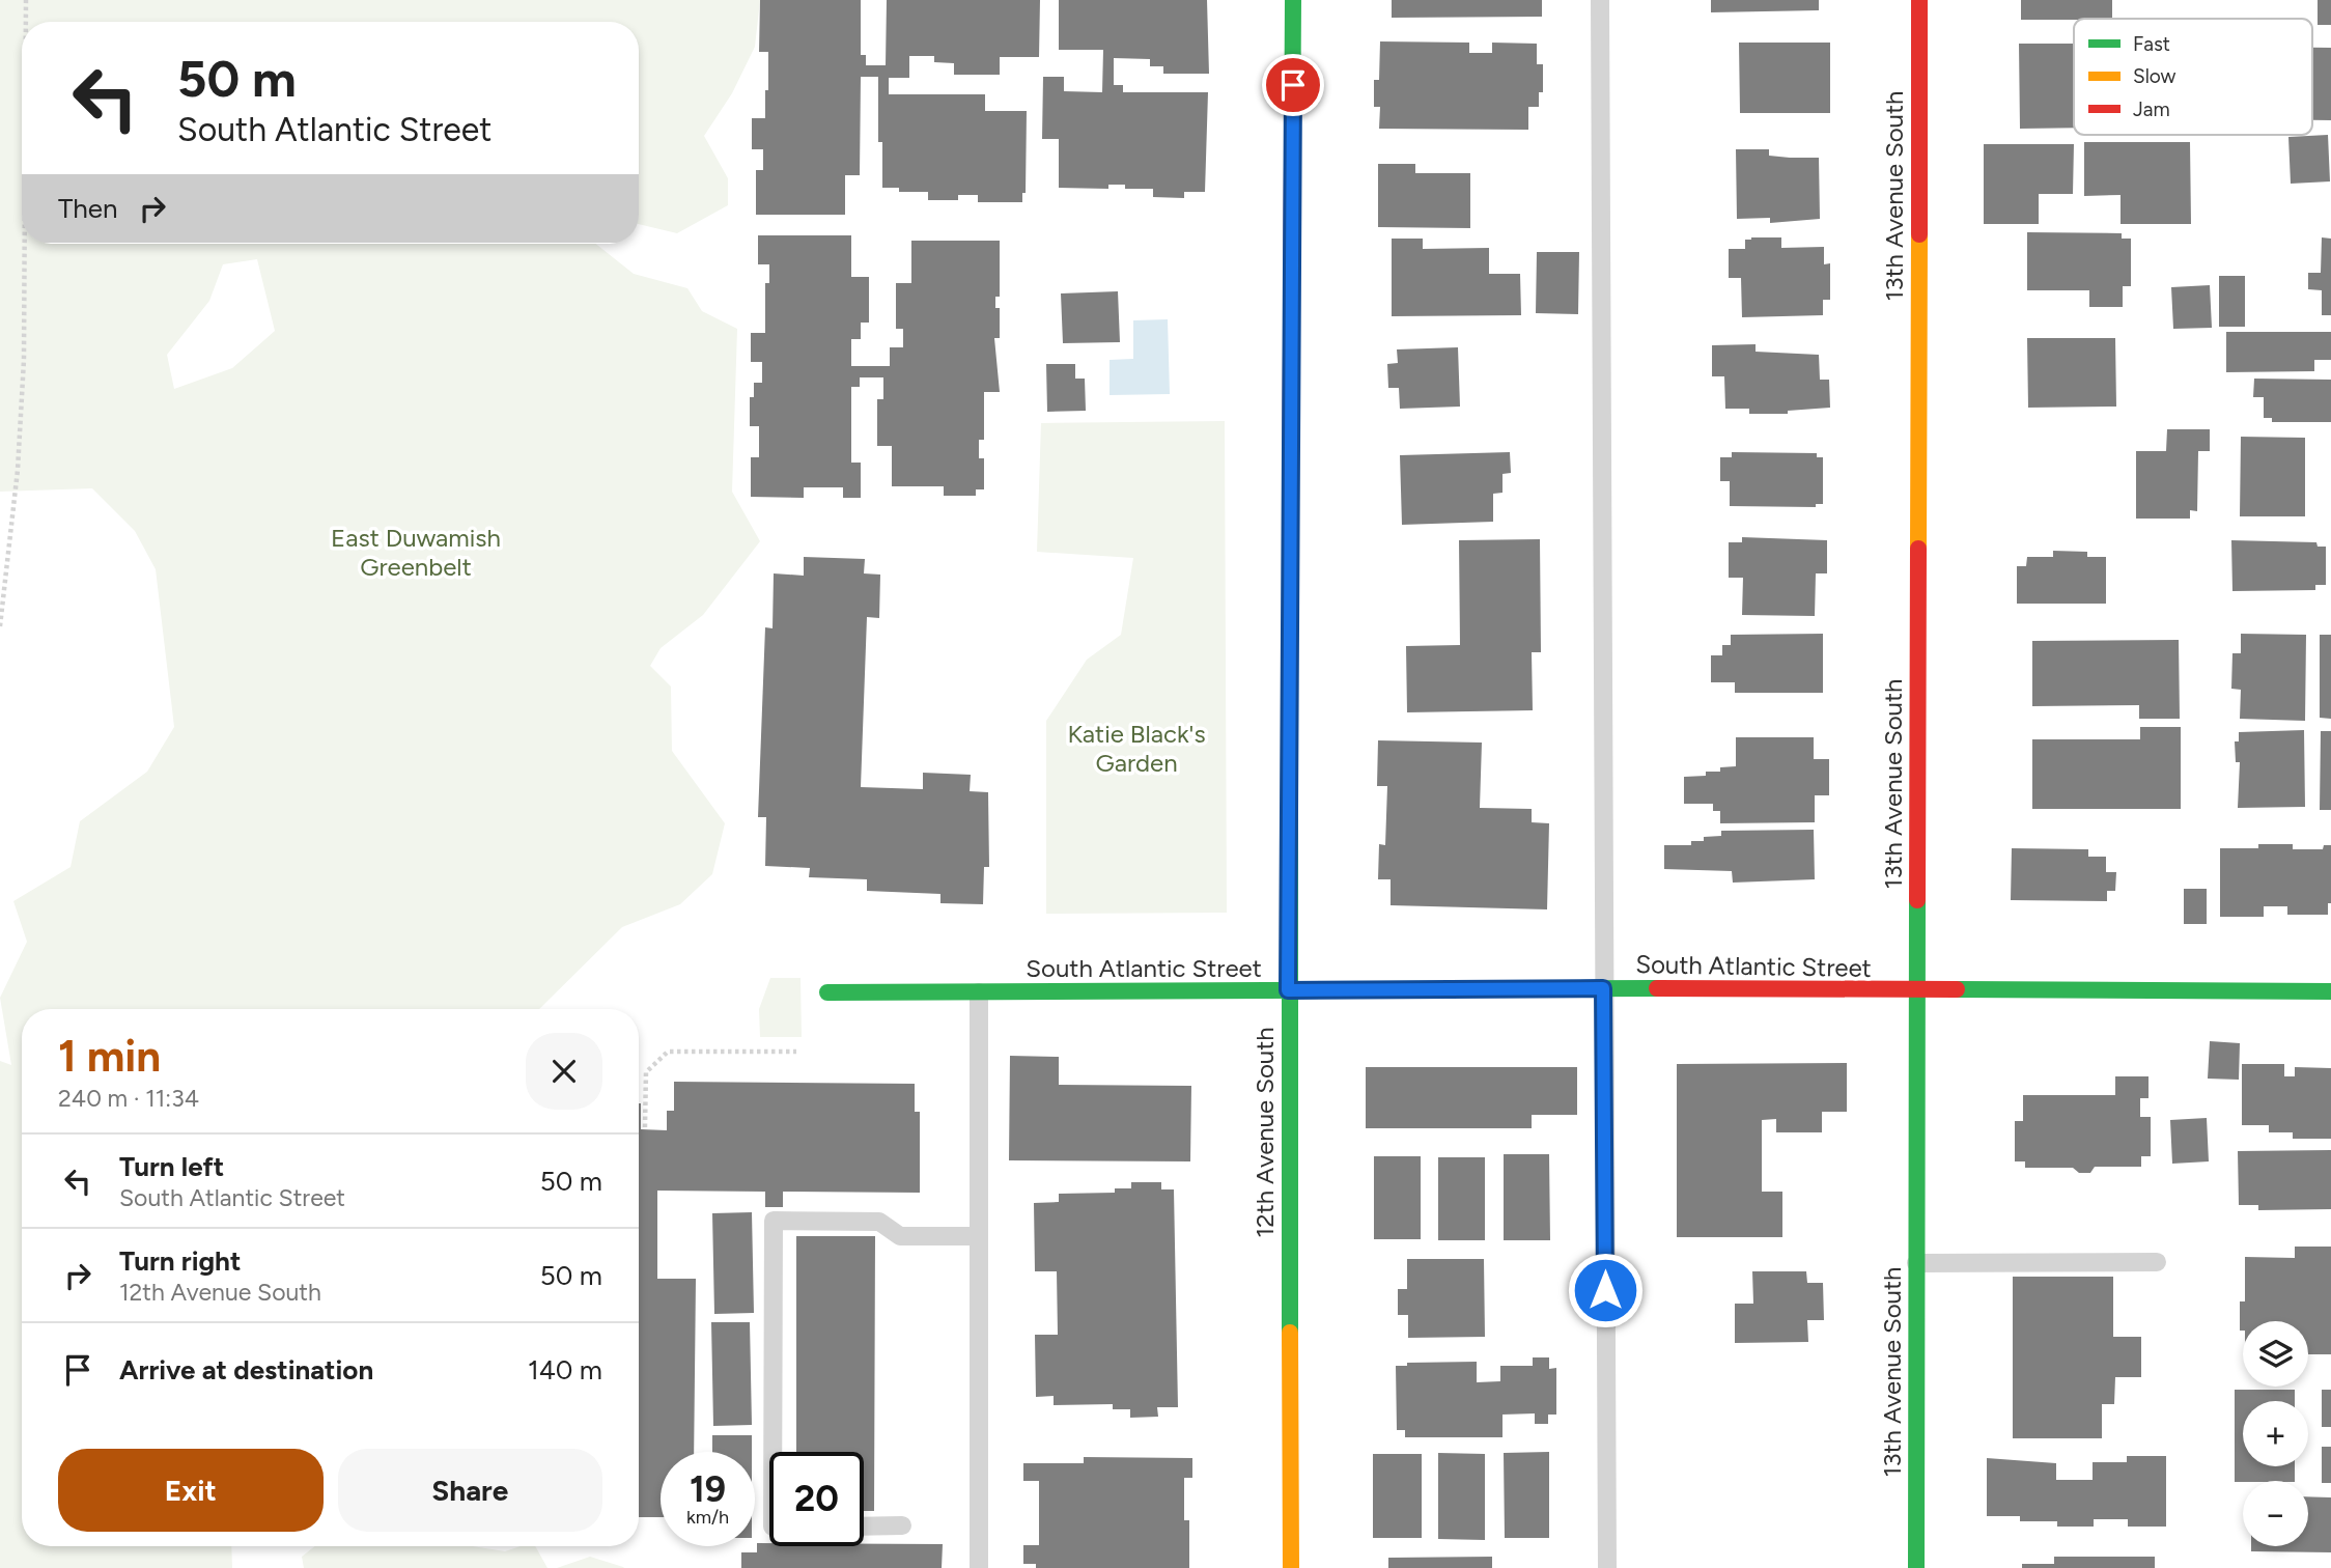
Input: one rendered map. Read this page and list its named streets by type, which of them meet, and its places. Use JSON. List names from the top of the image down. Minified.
{"streets":{"street":["13th Avenue South","South Atlantic Street","12th Avenue South"]},"crossings":[["13th Avenue South","South Atlantic Street"],["South Atlantic Street","12th Avenue South"]],"parks":["East Duwamish Greenbelt","Katie Black's Garden"],"legend":["Fast","Slow","Jam"],"page":{"turn":["50 m","South Atlantic Street"],"then":"Then","heading":["1 min","240 m · 11:34"],"list":[{"name":"Turn left","note":"South Atlantic Street","value":"50 m"},{"name":"Turn right","note":"12th Avenue South","value":"50 m"},{"name":"Arrive at destination","value":"140 m"}],"map_buttons":["+","−"],"buttons":["Exit","Share"],"speed":"19 km/h","limit":"20"}}
